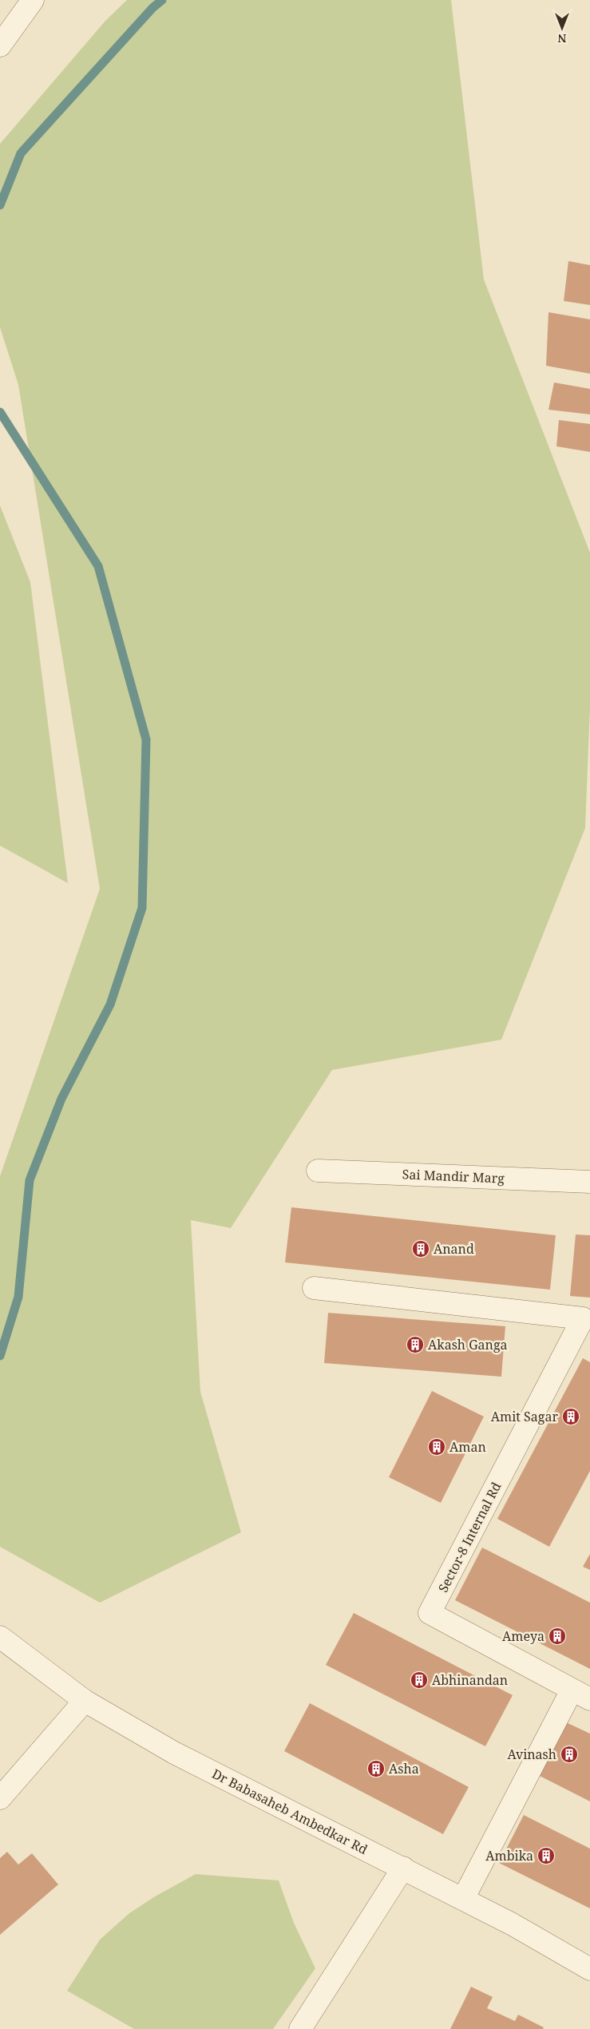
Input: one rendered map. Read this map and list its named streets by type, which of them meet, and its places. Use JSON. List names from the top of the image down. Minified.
{"streets":{"street":["Sai Mandir Marg","Sector-8 Internal Rd","Dr Babasaheb Ambedkar Rd"]},"crossings":[["Sector-8 Internal Rd","Dr Babasaheb Ambedkar Rd"]],"places":{"building":["Anand","Akash Ganga","Amit Sagar","Aman","Ameya","Abhinandan","Avinash","Asha","Ambika"]},"north":"bottom"}
